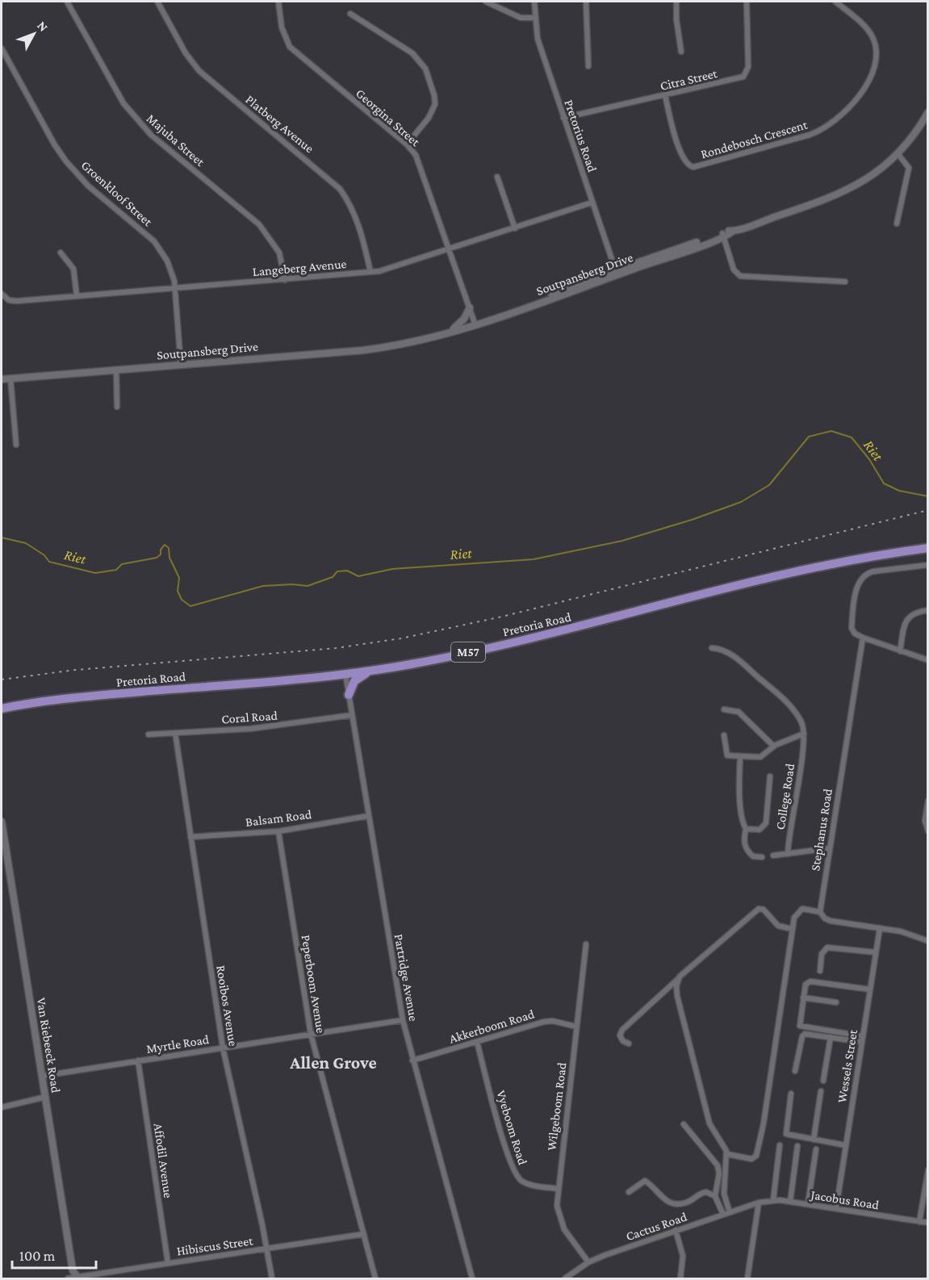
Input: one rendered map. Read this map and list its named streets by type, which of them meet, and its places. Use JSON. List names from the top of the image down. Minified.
{"streets":{"main road":["Pretoria Road","M57"],"street":["Citra Street","Georgina Street","Platberg Avenue","Pretorius Road","Rondebosch Crescent","Majuba Street","Groenkloof Street","Langeberg Avenue","Soutpansberg Drive","Coral Road","College Road","Balsam Road","Stephanus Road","Partridge Avenue","Peperboom Avenue","Rooibos Avenue","Akkerboom Road","Myrtle Road","Van Riebeeck Road","Wessels Street","Wilgeboom Road","Vyeboom Road","Affodil Avenue","Jacobus Road","Cactus Road","Hibiscus Street"]},"crossings":[["Citra Street","Pretorius Road"],["Citra Street","Rondebosch Crescent"],["Georgina Street","Langeberg Avenue"],["Georgina Street","Soutpansberg Drive"],["Platberg Avenue","Langeberg Avenue"],["Pretorius Road","Langeberg Avenue"],["Pretorius Road","Soutpansberg Drive"],["Majuba Street","Langeberg Avenue"],["Groenkloof Street","Langeberg Avenue"],["Groenkloof Street","Soutpansberg Drive"],["Pretoria Road","Partridge Avenue"],["Coral Road","Partridge Avenue"],["Coral Road","Rooibos Avenue"],["Balsam Road","Partridge Avenue"],["Balsam Road","Peperboom Avenue"],["Balsam Road","Rooibos Avenue"],["Partridge Avenue","Akkerboom Road"],["Partridge Avenue","Myrtle Road"],["Peperboom Avenue","Myrtle Road"],["Peperboom Avenue","Hibiscus Street"],["Rooibos Avenue","Myrtle Road"],["Rooibos Avenue","Hibiscus Street"],["Akkerboom Road","Wilgeboom Road"],["Akkerboom Road","Vyeboom Road"],["Myrtle Road","Van Riebeeck Road"],["Myrtle Road","Affodil Avenue"],["Van Riebeeck Road","Hibiscus Street"],["Wessels Street","Jacobus Road"],["Wilgeboom Road","Vyeboom Road"],["Wilgeboom Road","Cactus Road"],["Affodil Avenue","Hibiscus Street"],["Jacobus Road","Cactus Road"]],"districts":["Allen Grove"],"water":["Riet"],"scale_bar":"100 m","north":"top right"}
